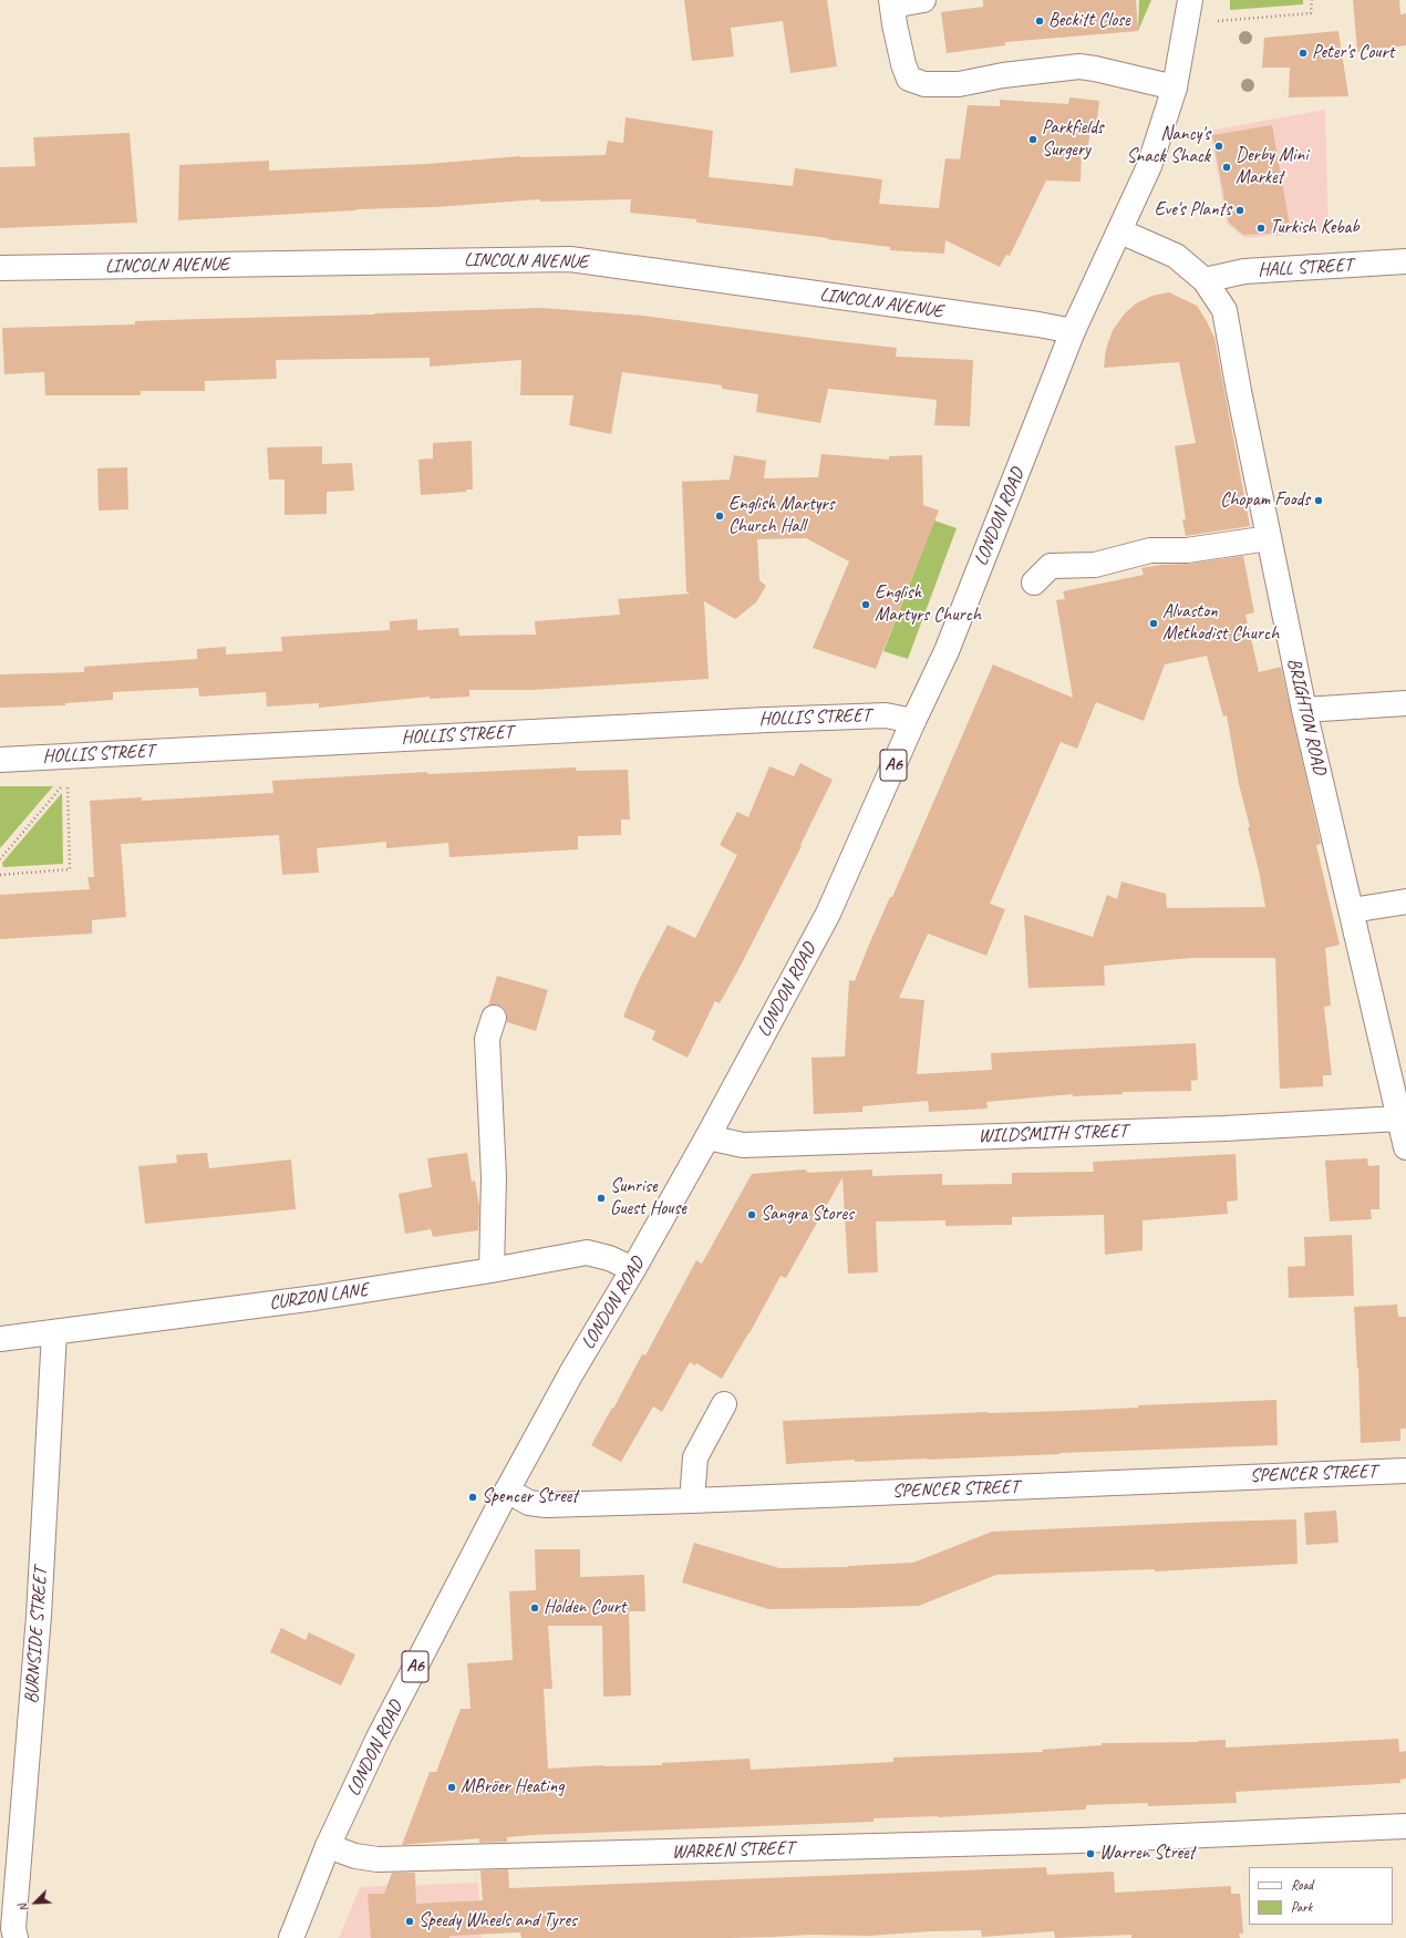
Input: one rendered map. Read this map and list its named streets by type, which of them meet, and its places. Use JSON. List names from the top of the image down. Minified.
{"streets":{"street":["LINCOLN AVENUE","HALL STREET","LONDON ROAD","BRIGHTON ROAD","HOLLIS STREET","A6","WILDSMITH STREET","CURZON LANE","SPENCER STREET","BURNSIDE STREET","WARREN STREET"]},"crossings":[["LINCOLN AVENUE","LONDON ROAD"],["HALL STREET","BRIGHTON ROAD"],["LONDON ROAD","BRIGHTON ROAD"],["LONDON ROAD","HOLLIS STREET"],["LONDON ROAD","WILDSMITH STREET"],["LONDON ROAD","CURZON LANE"],["LONDON ROAD","SPENCER STREET"],["LONDON ROAD","WARREN STREET"],["BRIGHTON ROAD","WILDSMITH STREET"],["CURZON LANE","BURNSIDE STREET"]],"places":["Beckitt Close","Peter's Court","Parkfields Surgery","Nancy's Snack Shack","Derby Mini Market","Eve's Plants","Turkish Kebab","Chopam Foods","English Martyrs Church Hall","English Martyrs Church","Alvaston Methodist Church","Sunrise Guest House","Sangra Stores","Spencer Street","Holden Court","MBröer Heating","Warren Street","Speedy Wheels and Tyres"],"legend":["Road","Park"],"north":"bottom left"}
